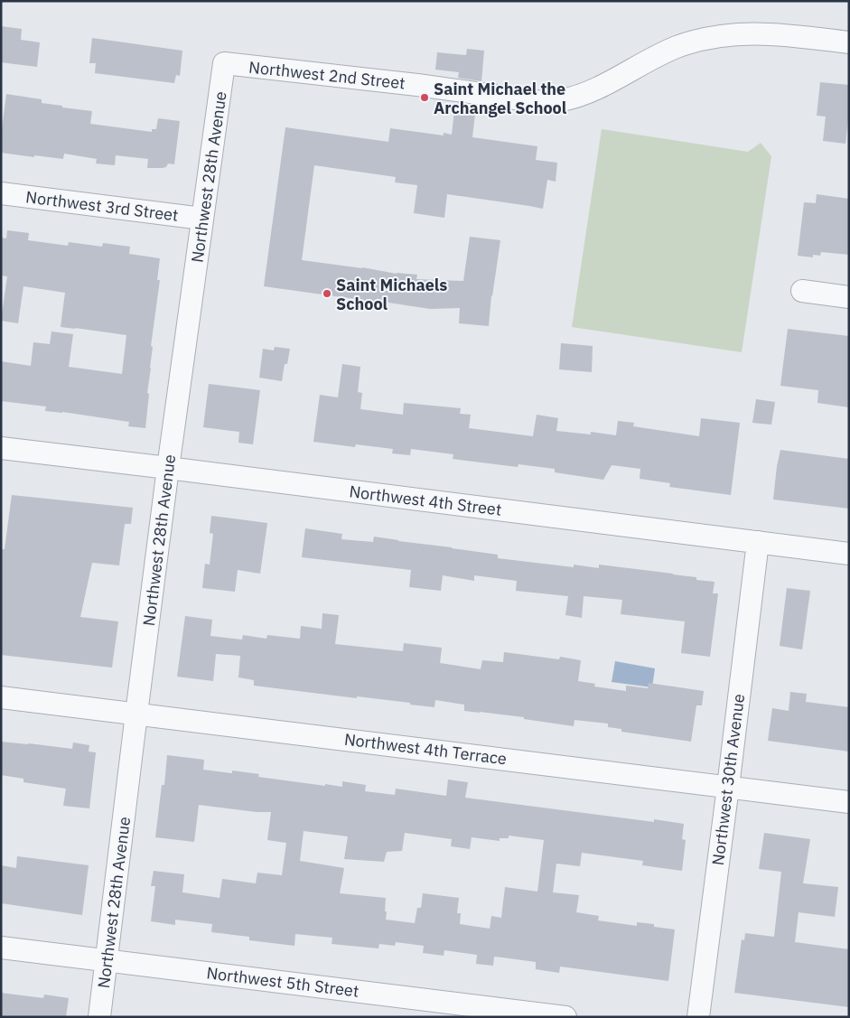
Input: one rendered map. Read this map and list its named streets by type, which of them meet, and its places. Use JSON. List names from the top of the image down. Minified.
{"streets":{"street":["Northwest 2nd Street","Northwest 28th Avenue","Northwest 3rd Street","Northwest 4th Street","Northwest 4th Terrace","Northwest 30th Avenue","Northwest 5th Street"]},"crossings":[["Northwest 2nd Street","Northwest 28th Avenue"],["Northwest 28th Avenue","Northwest 3rd Street"],["Northwest 28th Avenue","Northwest 4th Street"],["Northwest 28th Avenue","Northwest 4th Terrace"],["Northwest 28th Avenue","Northwest 5th Street"],["Northwest 4th Street","Northwest 30th Avenue"],["Northwest 4th Terrace","Northwest 30th Avenue"]],"places":["Saint Michael the Archangel School","Saint Michaels School"]}
